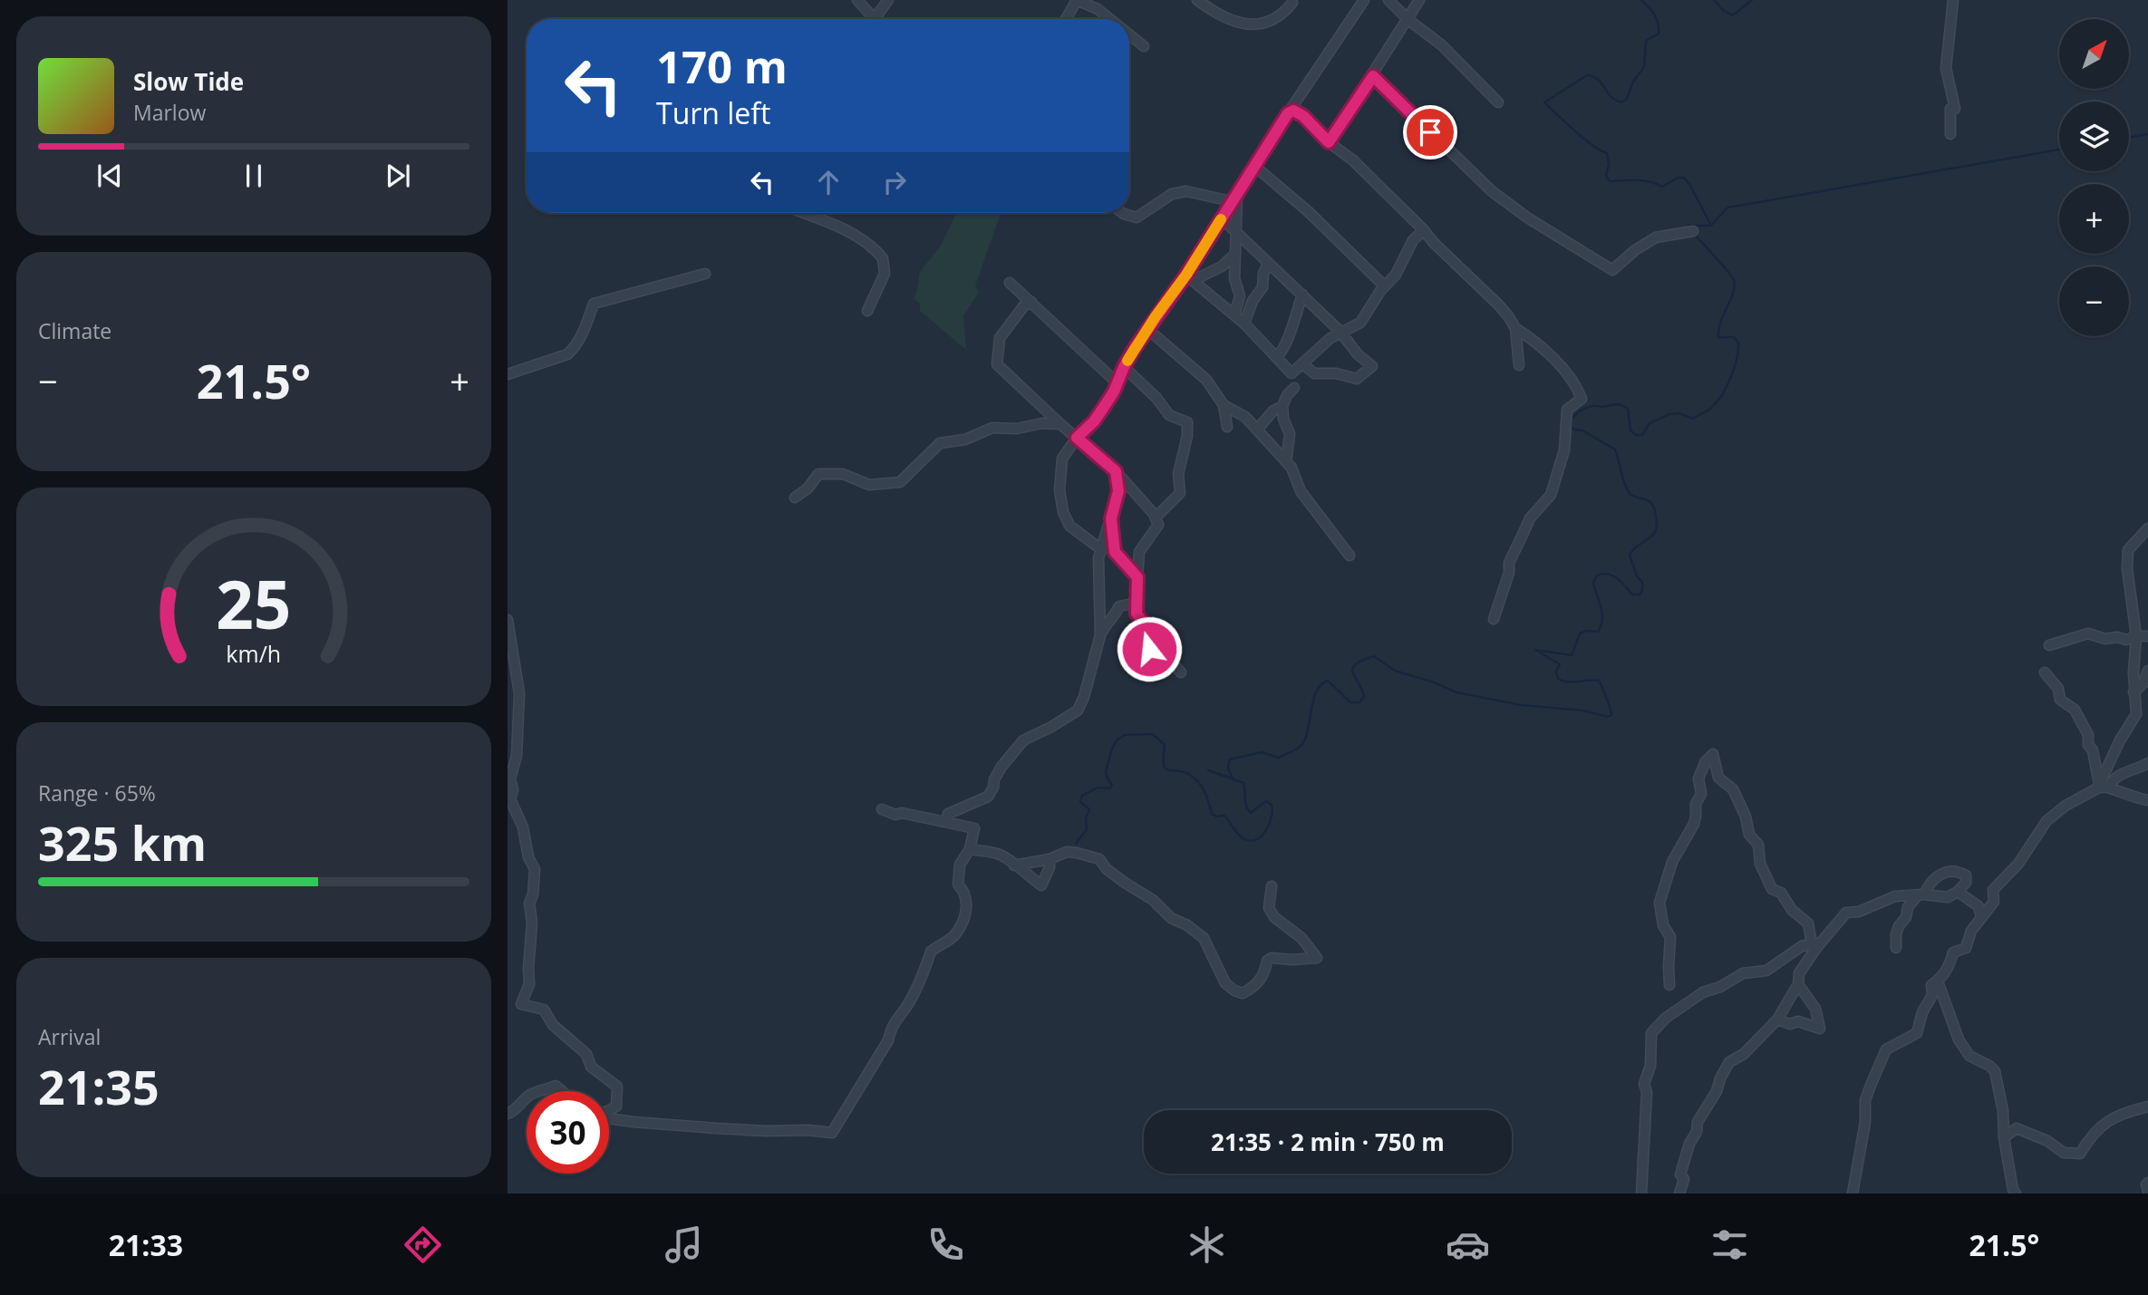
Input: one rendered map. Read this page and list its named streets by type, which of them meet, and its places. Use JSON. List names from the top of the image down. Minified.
{"north":"top right","page":{"map_buttons":["+","−"],"turn":["170 m","Turn left"],"song":["Slow Tide","Marlow"],"tile":["Climate",["Range · 65%","325 km"],["Arrival","21:35"]],"heat":["−","21.5°","+"],"limit":"30","trip":"21:35 · 2 min · 750 m","tabs":["21:33","21.5°"],"gauge":["25","km/h"]}}
